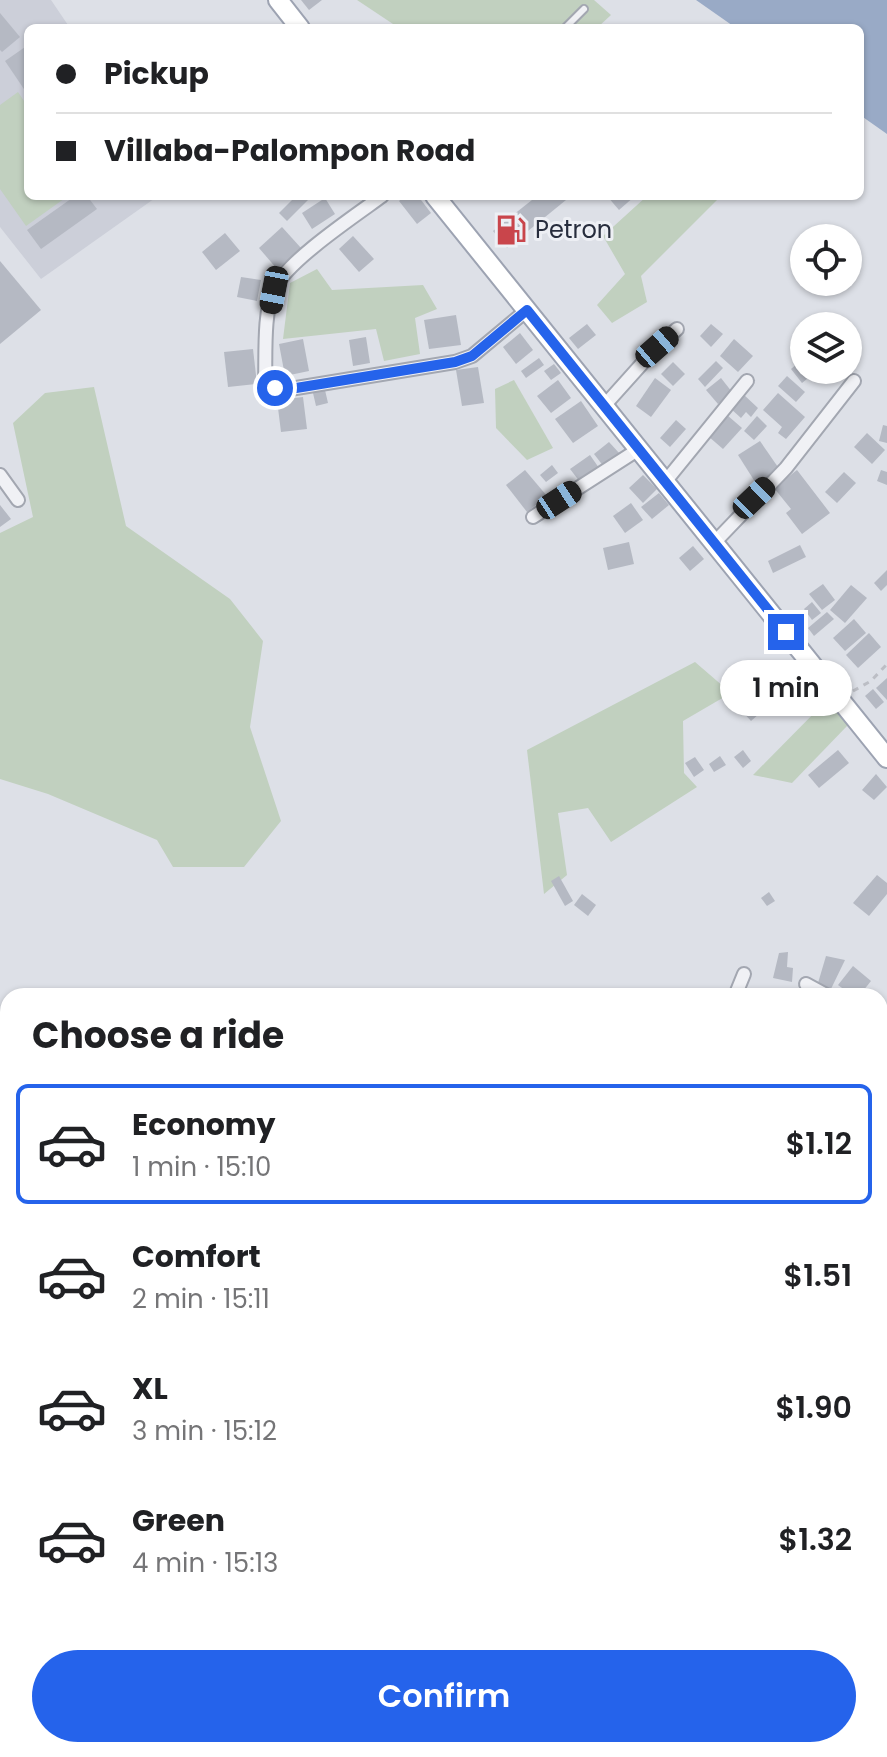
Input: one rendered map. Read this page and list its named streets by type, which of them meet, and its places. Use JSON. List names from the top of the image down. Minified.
{"places":{"fuel station":["Petron"]},"page":{"banner":["Pickup","Villaba-Palompon Road"],"bubble":"1 min","heading":"Choose a ride","list":[{"name":"Economy","note":"1 min · 15:10","value":"$1.12"},{"name":"Comfort","note":"2 min · 15:11","value":"$1.51"},{"name":"XL","note":"3 min · 15:12","value":"$1.90"},{"name":"Green","note":"4 min · 15:13","value":"$1.32"}],"buttons":"Confirm"}}
